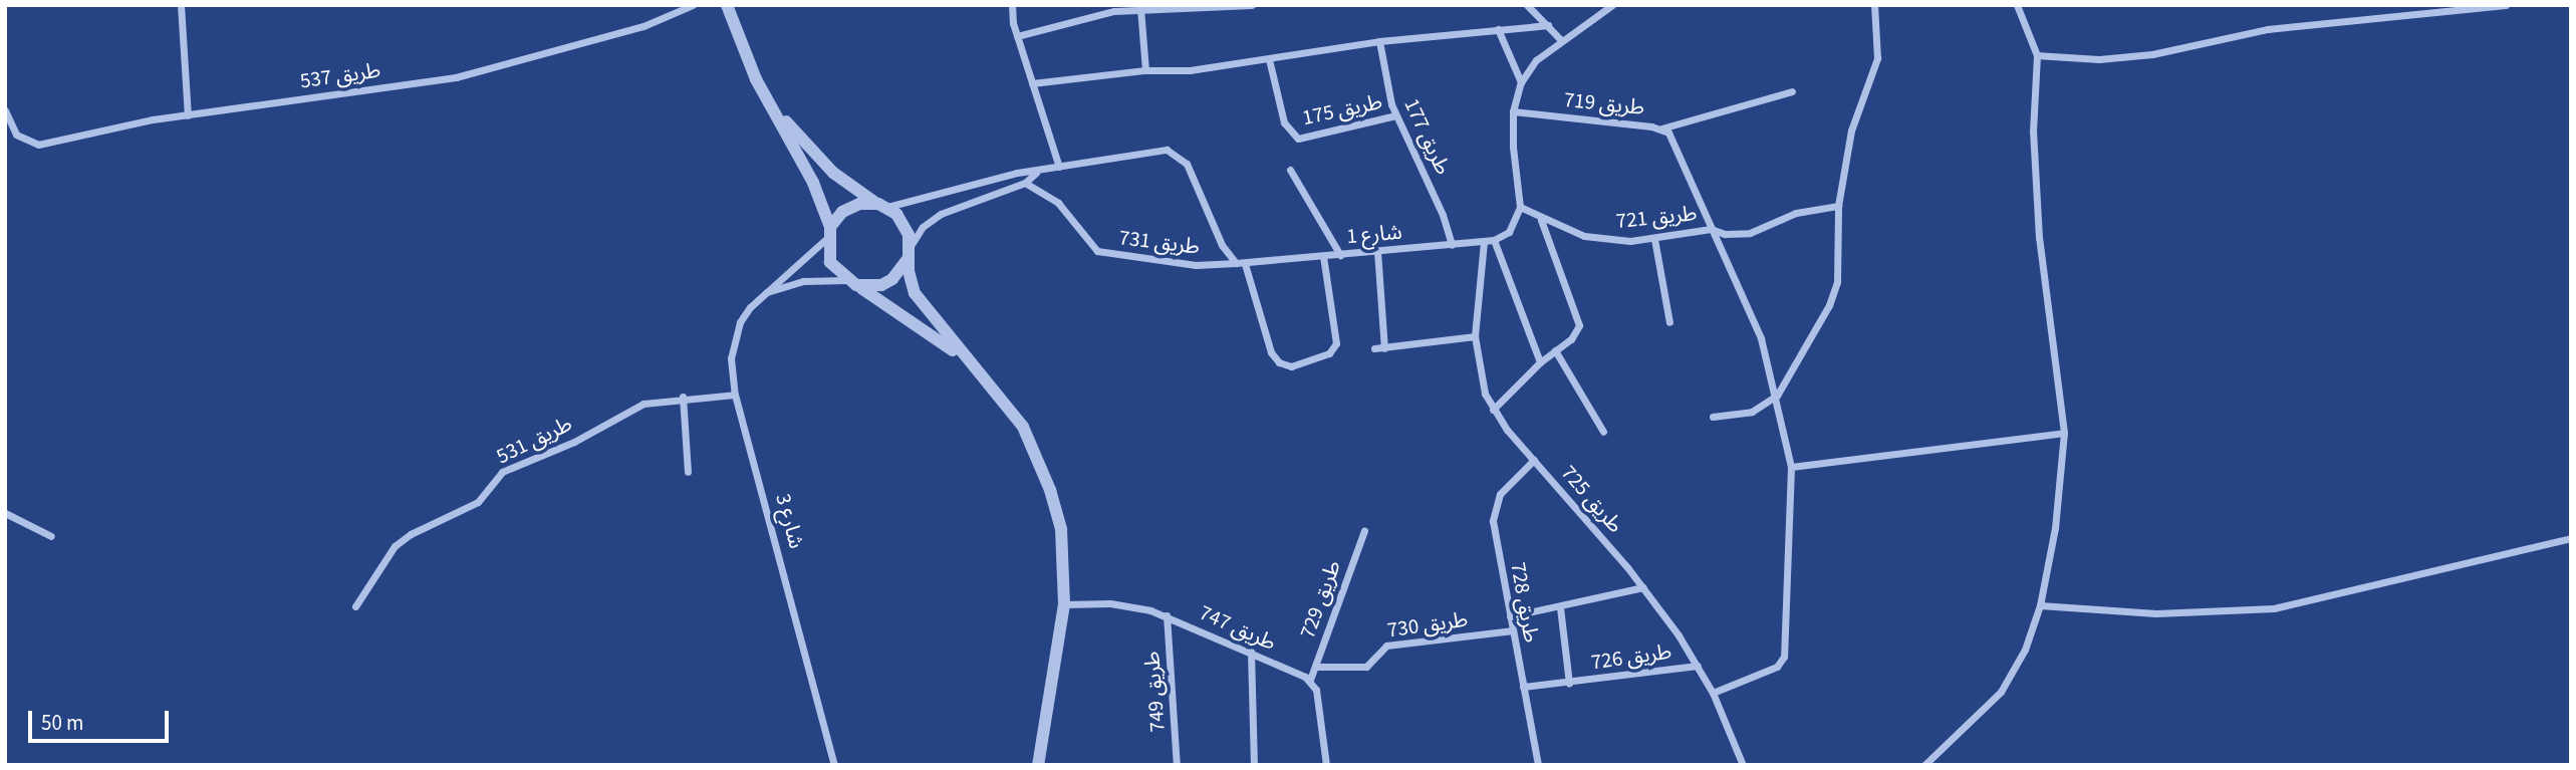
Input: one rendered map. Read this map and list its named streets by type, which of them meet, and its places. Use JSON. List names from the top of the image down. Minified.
{"streets":{"street":["طريق 537","طريق 719","طريق 175","طريق 177","طريق 721","شارع 1","طريق 731","طريق 531","طريق 725","شارع 3","طريق 729","طريق 728","طريق 730","طريق 747","طريق 726","طريق 749"]},"crossings":[["طريق 719","طريق 721"],["طريق 719","طريق 725"],["طريق 175","طريق 177"],["طريق 177","شارع 1"],["شارع 1","طريق 731"],["شارع 1","طريق 725"],["طريق 531","شارع 3"],["طريق 725","طريق 728"],["طريق 725","طريق 726"],["طريق 729","طريق 730"],["طريق 729","طريق 747"],["طريق 728","طريق 730"],["طريق 728","طريق 726"],["طريق 747","طريق 749"]],"scale_bar":"50 m"}
